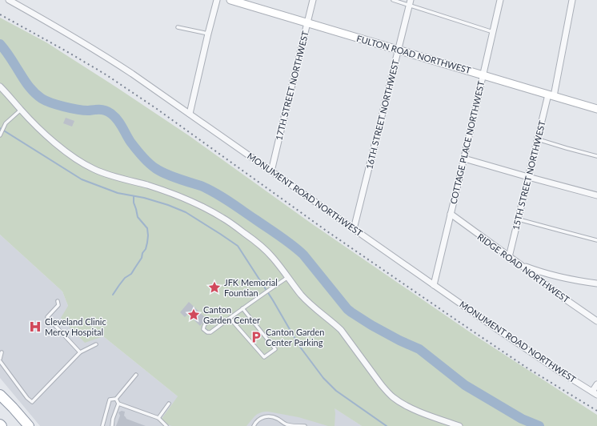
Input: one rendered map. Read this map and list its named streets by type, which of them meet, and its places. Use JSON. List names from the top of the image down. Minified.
{"streets":{"main road":["FULTON ROAD NORTHWEST"],"street":["17TH STREET NORTHWEST","16TH STREET NORTHWEST","COTTAGE PLACE NORTHWEST","15TH STREET NORTHWEST","MONUMENT ROAD NORTHWEST","RIDGE ROAD NORTHWEST"]},"crossings":[["FULTON ROAD NORTHWEST","17TH STREET NORTHWEST"],["FULTON ROAD NORTHWEST","16TH STREET NORTHWEST"],["FULTON ROAD NORTHWEST","COTTAGE PLACE NORTHWEST"],["FULTON ROAD NORTHWEST","15TH STREET NORTHWEST"],["17TH STREET NORTHWEST","MONUMENT ROAD NORTHWEST"],["16TH STREET NORTHWEST","MONUMENT ROAD NORTHWEST"],["COTTAGE PLACE NORTHWEST","MONUMENT ROAD NORTHWEST"],["COTTAGE PLACE NORTHWEST","RIDGE ROAD NORTHWEST"],["15TH STREET NORTHWEST","RIDGE ROAD NORTHWEST"]],"places":{"place":["JFK Memorial Fountian","Canton Garden Center"],"hospital":["Cleveland Clinic Mercy Hospital"],"parking":["Canton Garden Center Parking"]}}
